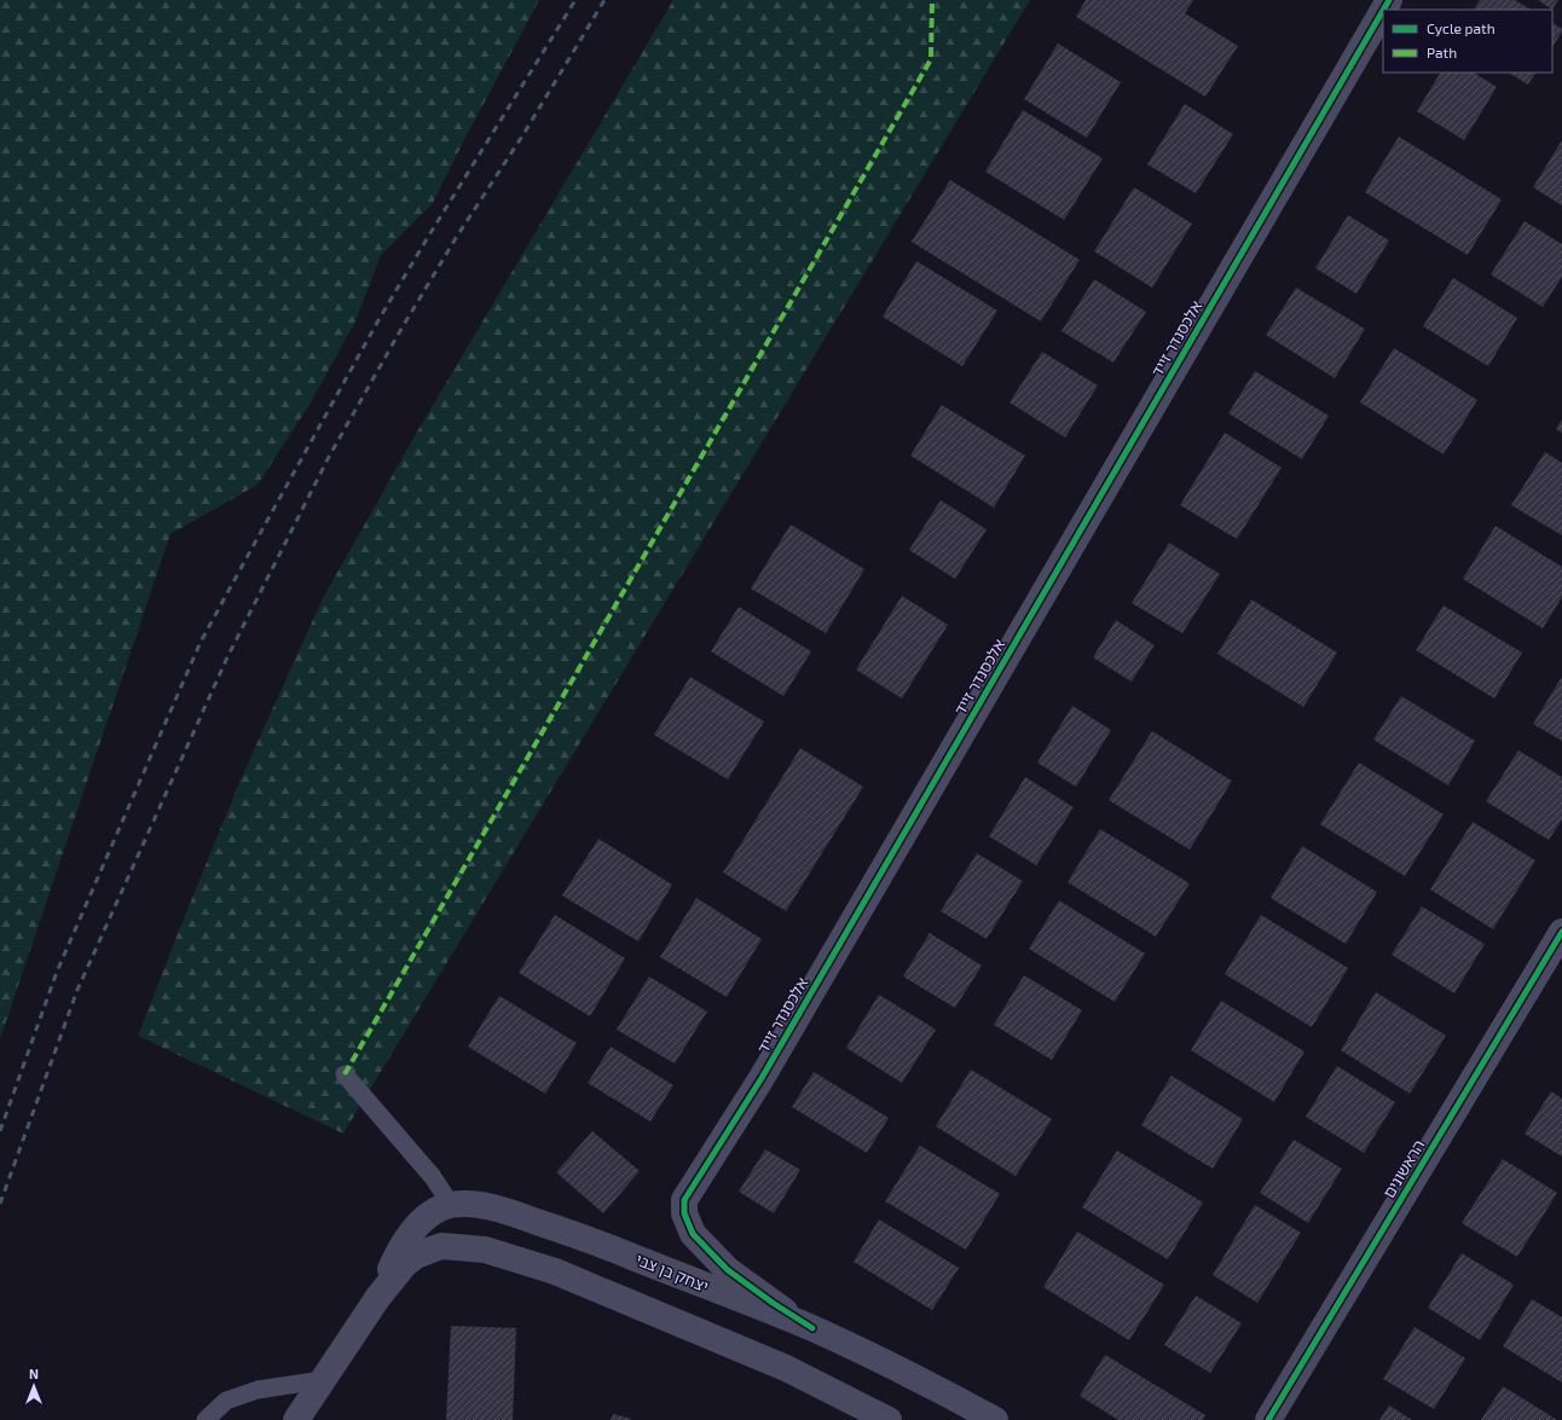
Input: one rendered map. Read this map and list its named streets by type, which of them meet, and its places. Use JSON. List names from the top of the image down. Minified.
{"streets":{"street":["אלכסנדר זייד","הראשונים","יצחק בן צבי"]},"crossings":[["אלכסנדר זייד","יצחק בן צבי"]],"legend":["Cycle path","Path"],"north":"top"}
